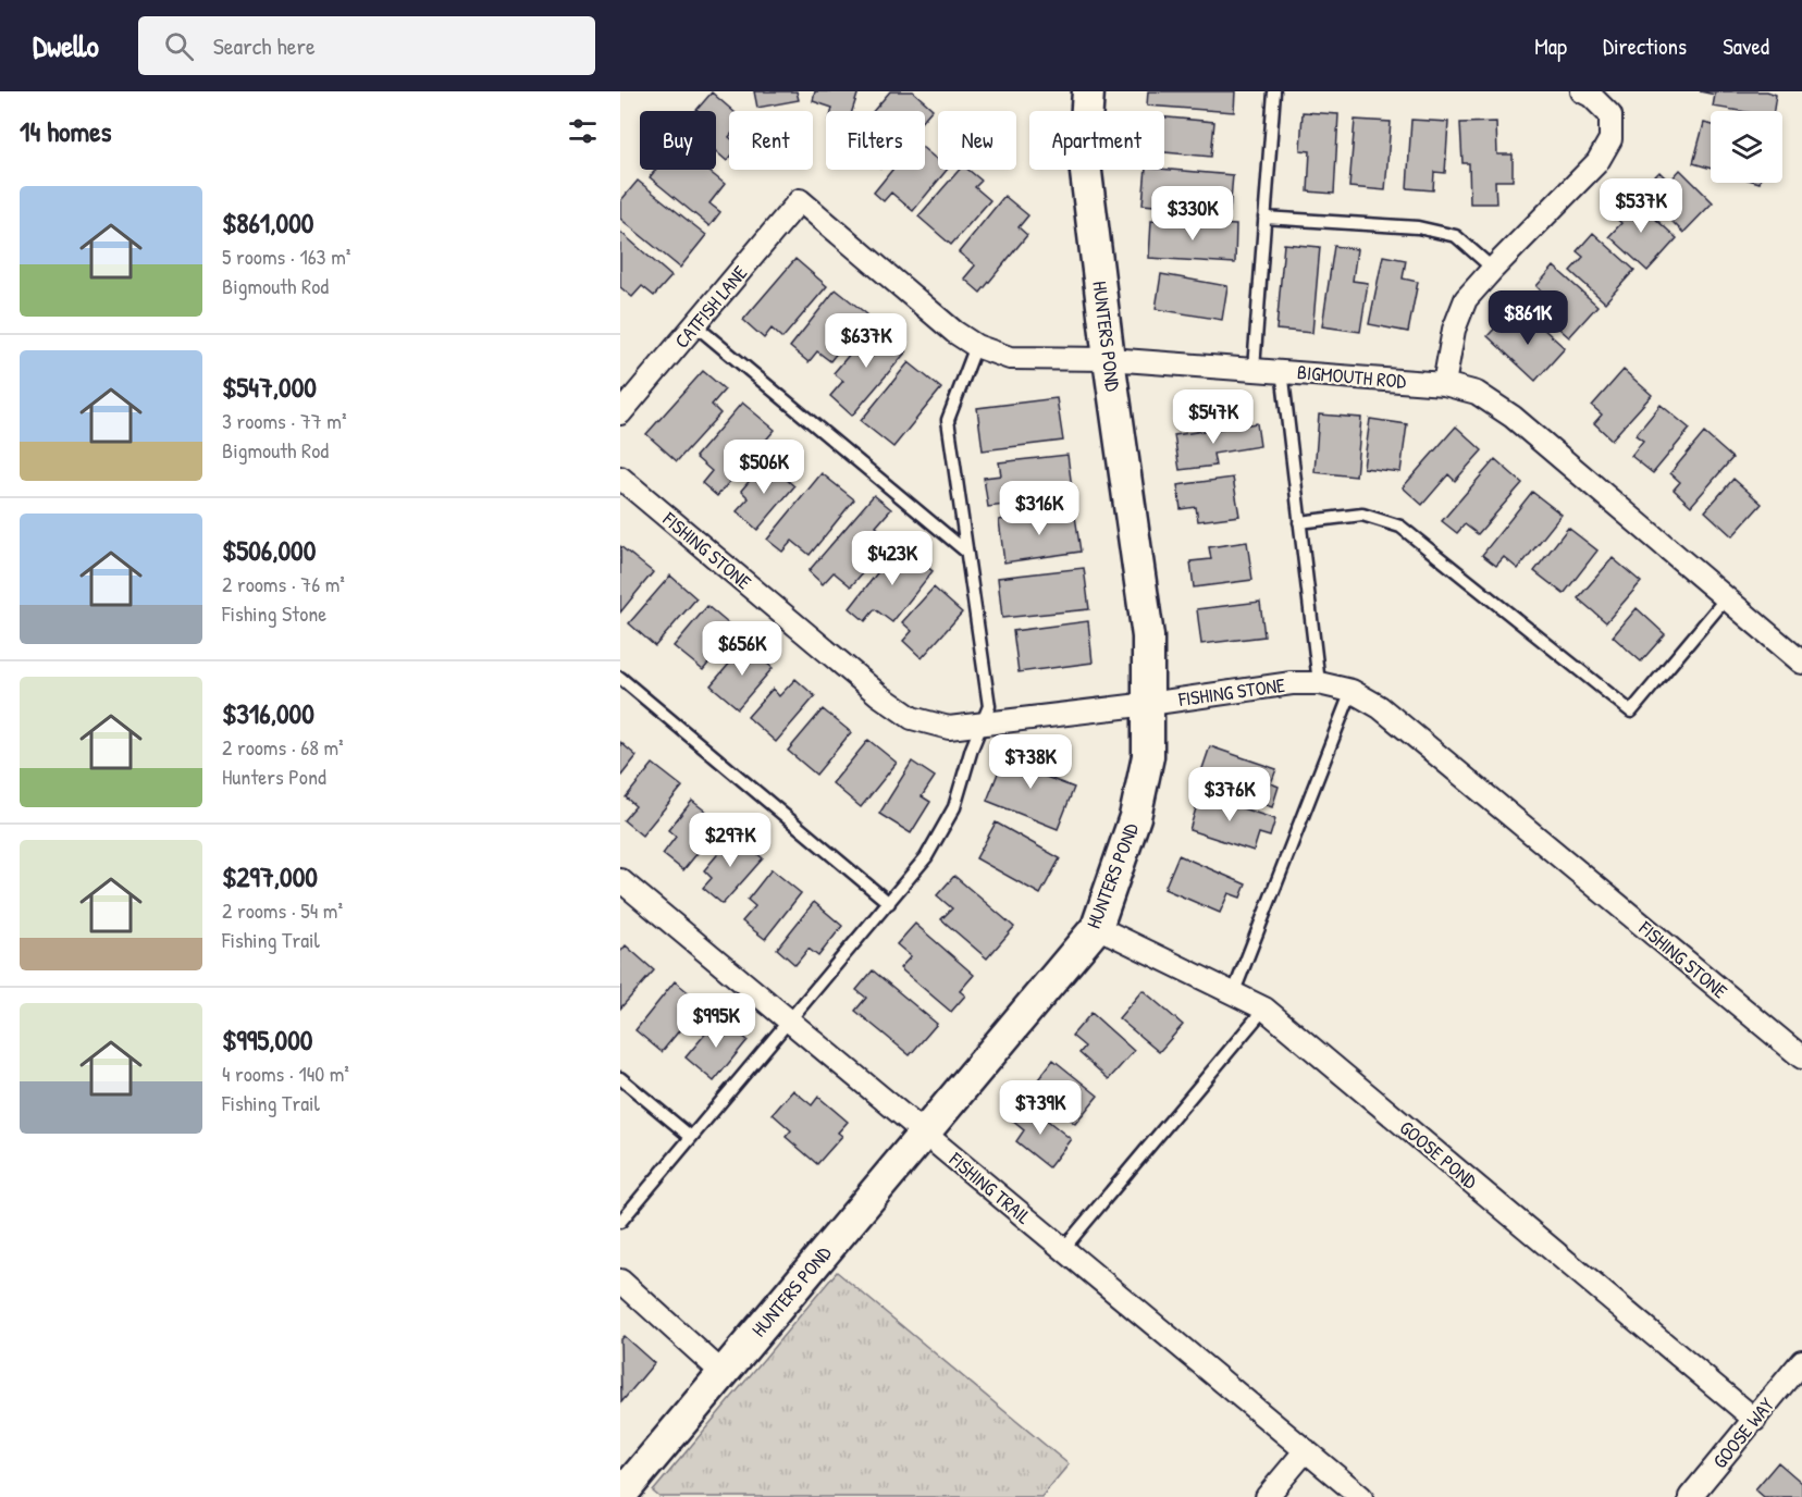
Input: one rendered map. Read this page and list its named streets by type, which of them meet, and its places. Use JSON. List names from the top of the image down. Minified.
{"streets":{"street":["CATFISH LANE","HUNTERS POND","BIGMOUTH ROD","FISHING STONE","GOOSE POND","FISHING TRAIL","GOOSE WAY"]},"crossings":[["CATFISH LANE","BIGMOUTH ROD"],["HUNTERS POND","BIGMOUTH ROD"],["HUNTERS POND","FISHING STONE"],["HUNTERS POND","GOOSE POND"],["HUNTERS POND","FISHING TRAIL"],["GOOSE POND","GOOSE WAY"]],"page":{"header":"Dwello","search":"Search here","nav":["Map","Directions","Saved"],"heading":"14 homes","chip":["Buy","Rent","Filters","New","Apartment"],"list":[{"name":"$861,000","note":"5 rooms · 163 m² · Bigmouth Rod"},{"name":"$547,000","note":"3 rooms · 77 m² · Bigmouth Rod"},{"name":"$506,000","note":"2 rooms · 76 m² · Fishing Stone"},{"name":"$316,000","note":"2 rooms · 68 m² · Hunters Pond"},{"name":"$297,000","note":"2 rooms · 54 m² · Fishing Trail"},{"name":"$995,000","note":"4 rooms · 140 m² · Fishing Trail"}],"price":["$537K","$330K","$861K","$637K","$547K","$506K","$316K","$423K","$656K","$738K","$376K","$297K","$995K","$739K"]}}
